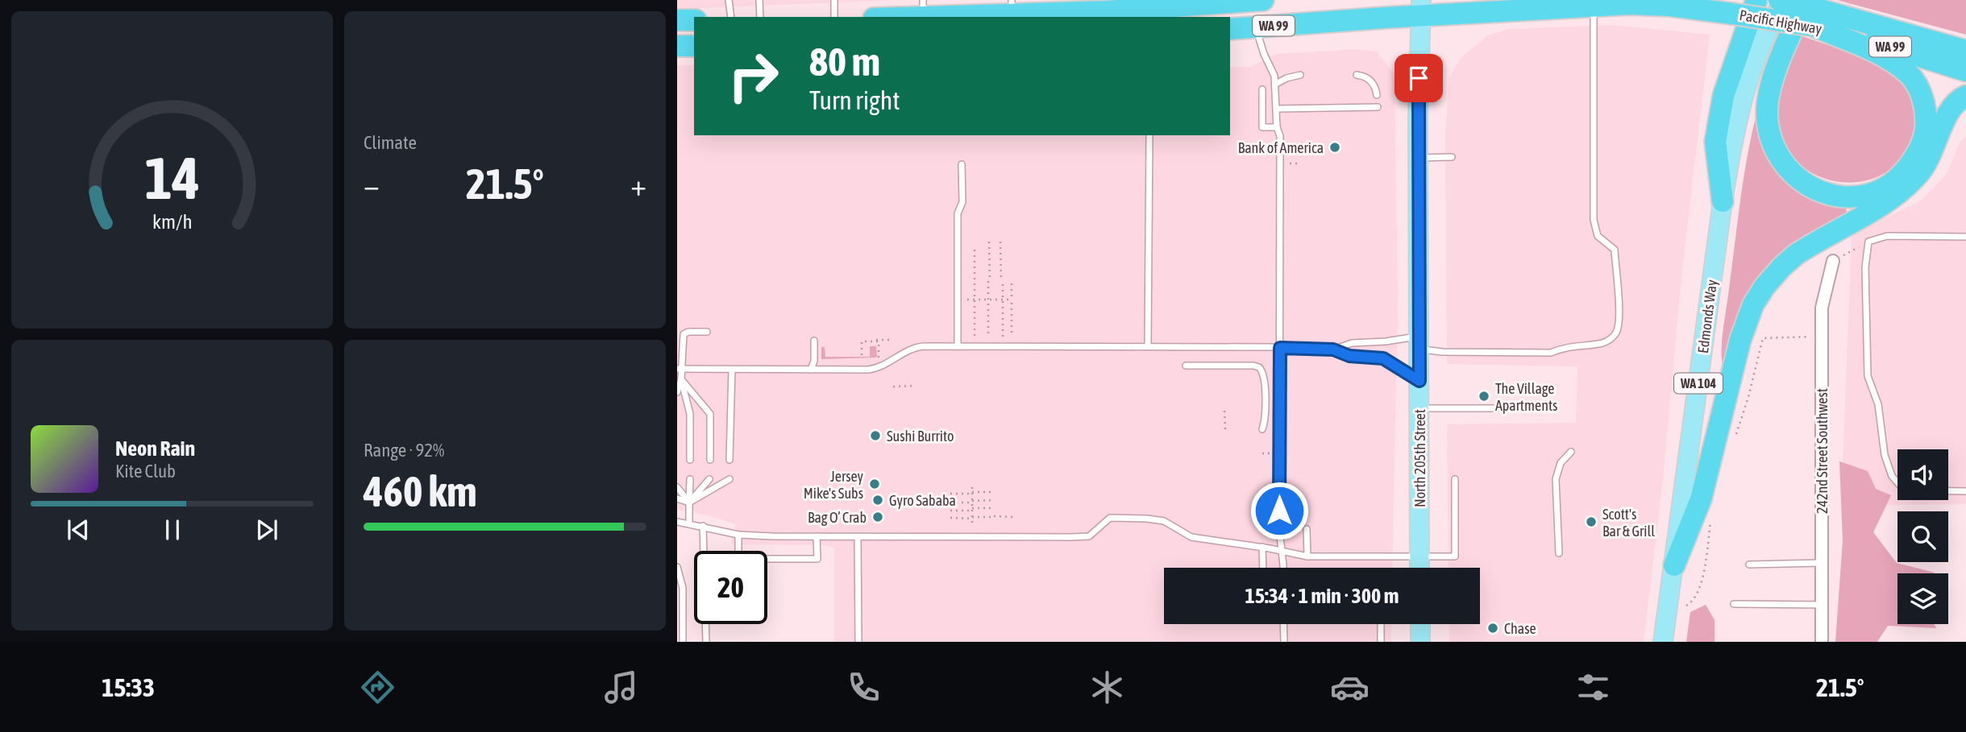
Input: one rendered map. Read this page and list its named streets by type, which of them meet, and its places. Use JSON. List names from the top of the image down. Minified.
{"streets":{"highway":["Pacific Highway","WA 99"],"main road":["Edmonds Way","WA 104","North 205th Street"],"street":["242nd Street Southwest"]},"crossings":[["Pacific Highway","WA 99"],["Pacific Highway","North 205th Street"],["WA 99","North 205th Street"]],"places":["Bank of America","The Village Apartments","Sushi Burrito","Jersey Mike's Subs","Gyro Sababa","Bag O’ Crab","Scott's Bar & Grill","Chase"],"page":{"tile":["Climate",["Range · 92%","460 km"]],"turn":["80 m","Turn right"],"heat":["−","21.5°","+"],"song":["Neon Rain","Kite Club"],"limit":"20","trip":"15:34 · 1 min · 300 m","tabs":["15:33","21.5°"],"gauge":["14","km/h"]}}
